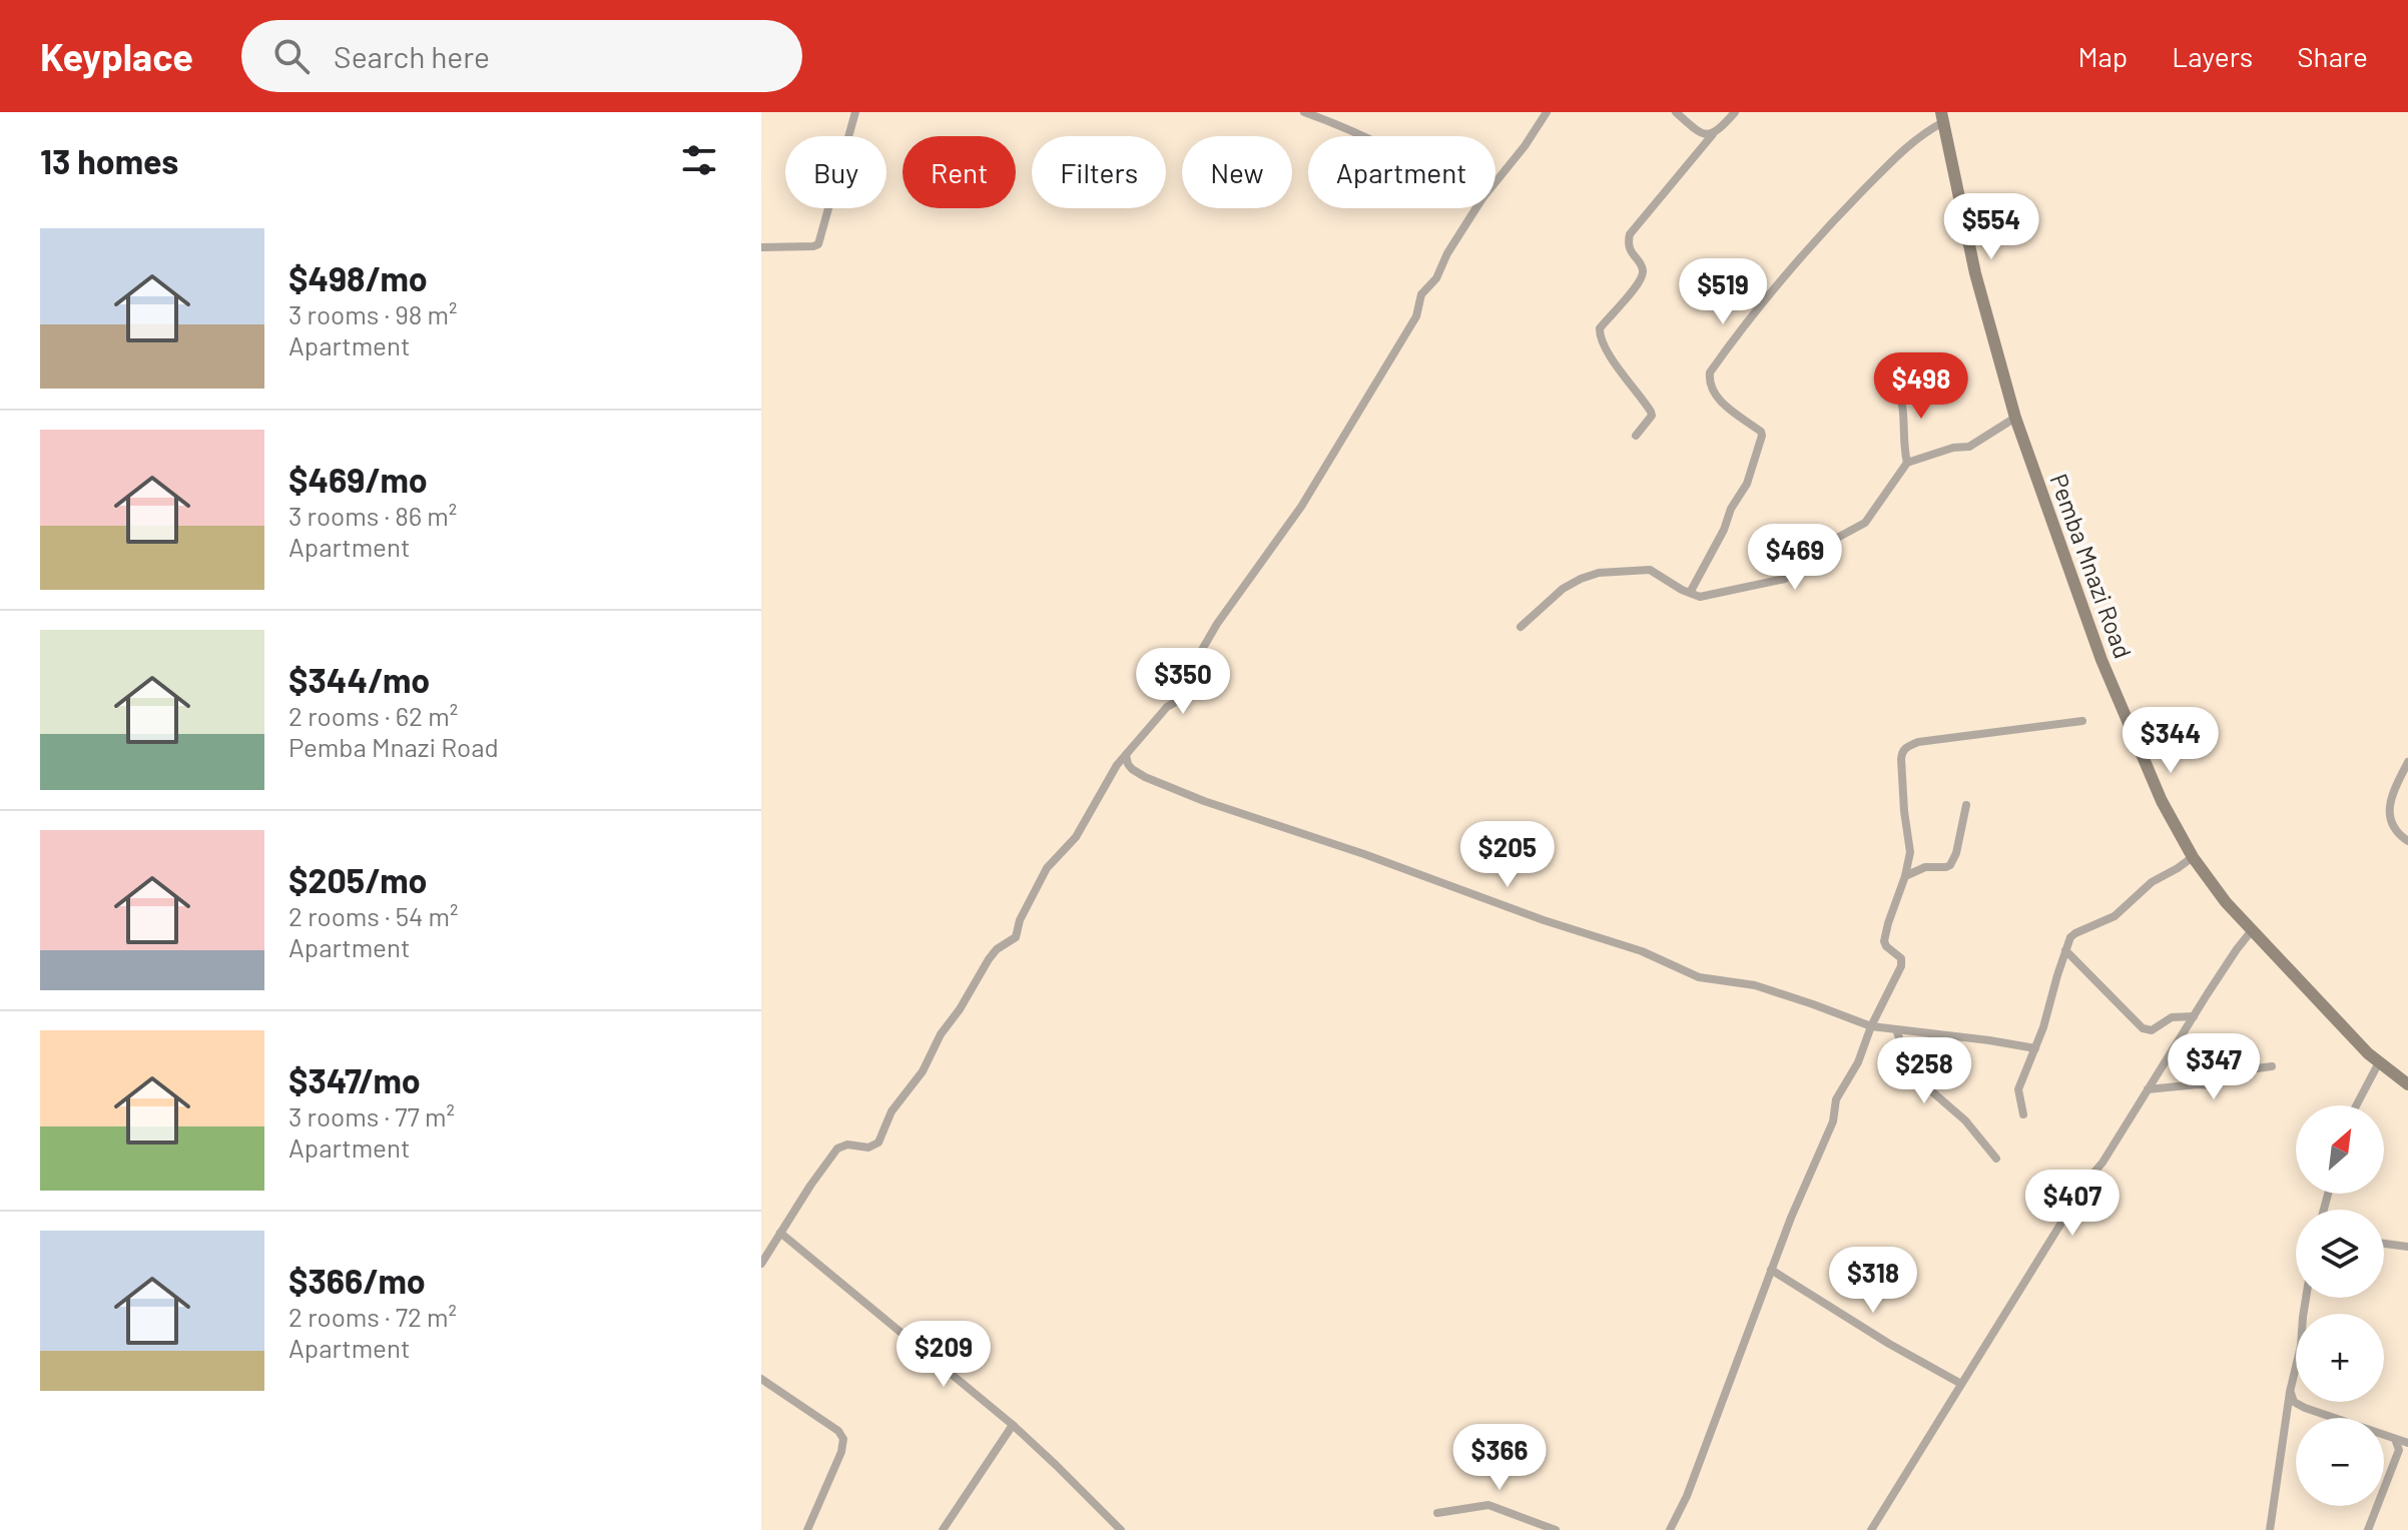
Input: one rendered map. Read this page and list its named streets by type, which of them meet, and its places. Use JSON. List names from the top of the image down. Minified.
{"streets":{"main road":["Pemba Mnazi Road"]},"north":"top right","page":{"header":"Keyplace","search":"Search here","nav":["Map","Layers","Share"],"heading":"13 homes","chip":["Buy","Rent","Filters","New","Apartment"],"price":["$554","$519","$498","$469","$350","$344","$205","$347","$258","$407","$318","$209","$366"],"list":[{"name":"$498/mo","note":"3 rooms · 98 m² · Apartment"},{"name":"$469/mo","note":"3 rooms · 86 m² · Apartment"},{"name":"$344/mo","note":"2 rooms · 62 m² · Pemba Mnazi Road"},{"name":"$205/mo","note":"2 rooms · 54 m² · Apartment"},{"name":"$347/mo","note":"3 rooms · 77 m² · Apartment"},{"name":"$366/mo","note":"2 rooms · 72 m² · Apartment"}],"map_buttons":["+","−"]}}
